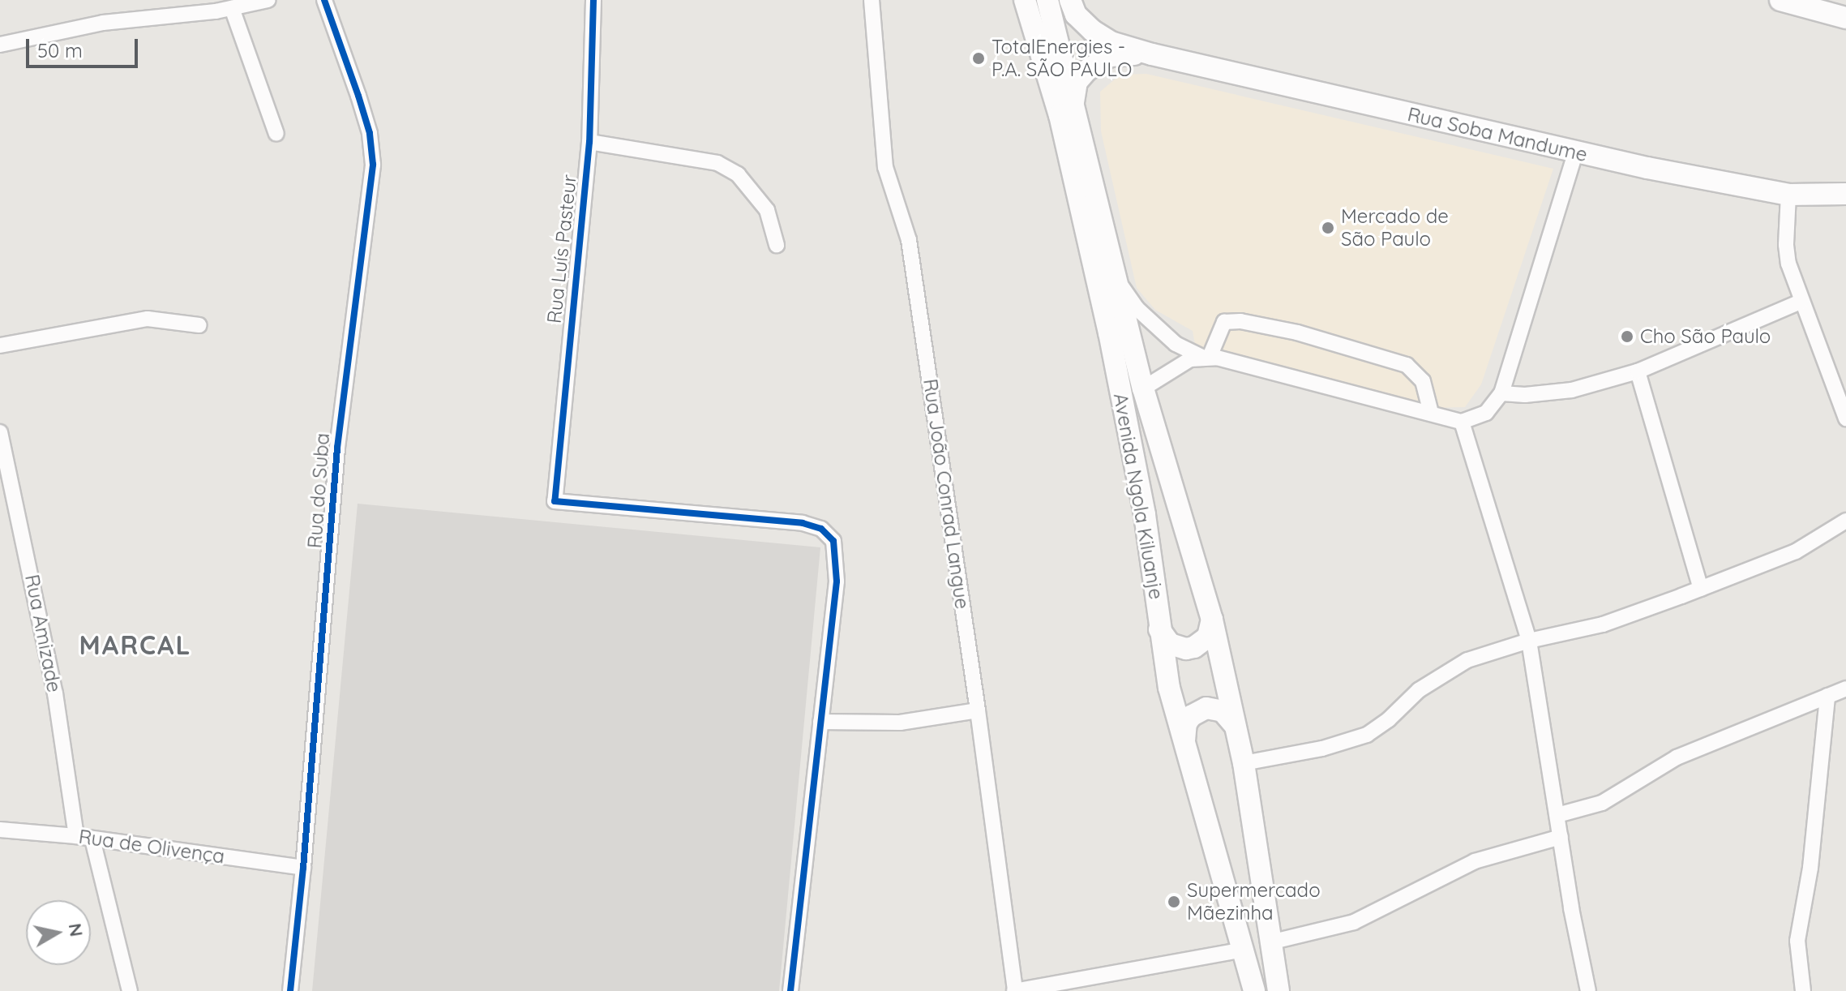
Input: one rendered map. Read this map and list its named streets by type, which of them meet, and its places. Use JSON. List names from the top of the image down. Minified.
{"streets":{"main road":["Rua Soba Mandume","Avenida Ngola Kiluanje"],"street":["Rua Luís Pasteur","Rua do Suba","Rua João Conrad Langue","Rua Amizade","Rua de Olivença"]},"crossings":[["Rua do Suba","Rua de Olivença"],["Rua Amizade","Rua de Olivença"]],"districts":["MARCAL"],"places":["TotalEnergies - P.A. SÃO PAULO","Mercado de São Paulo","Cho São Paulo","Supermercado Mãezinha"],"scale_bar":"50 m","north":"right"}
